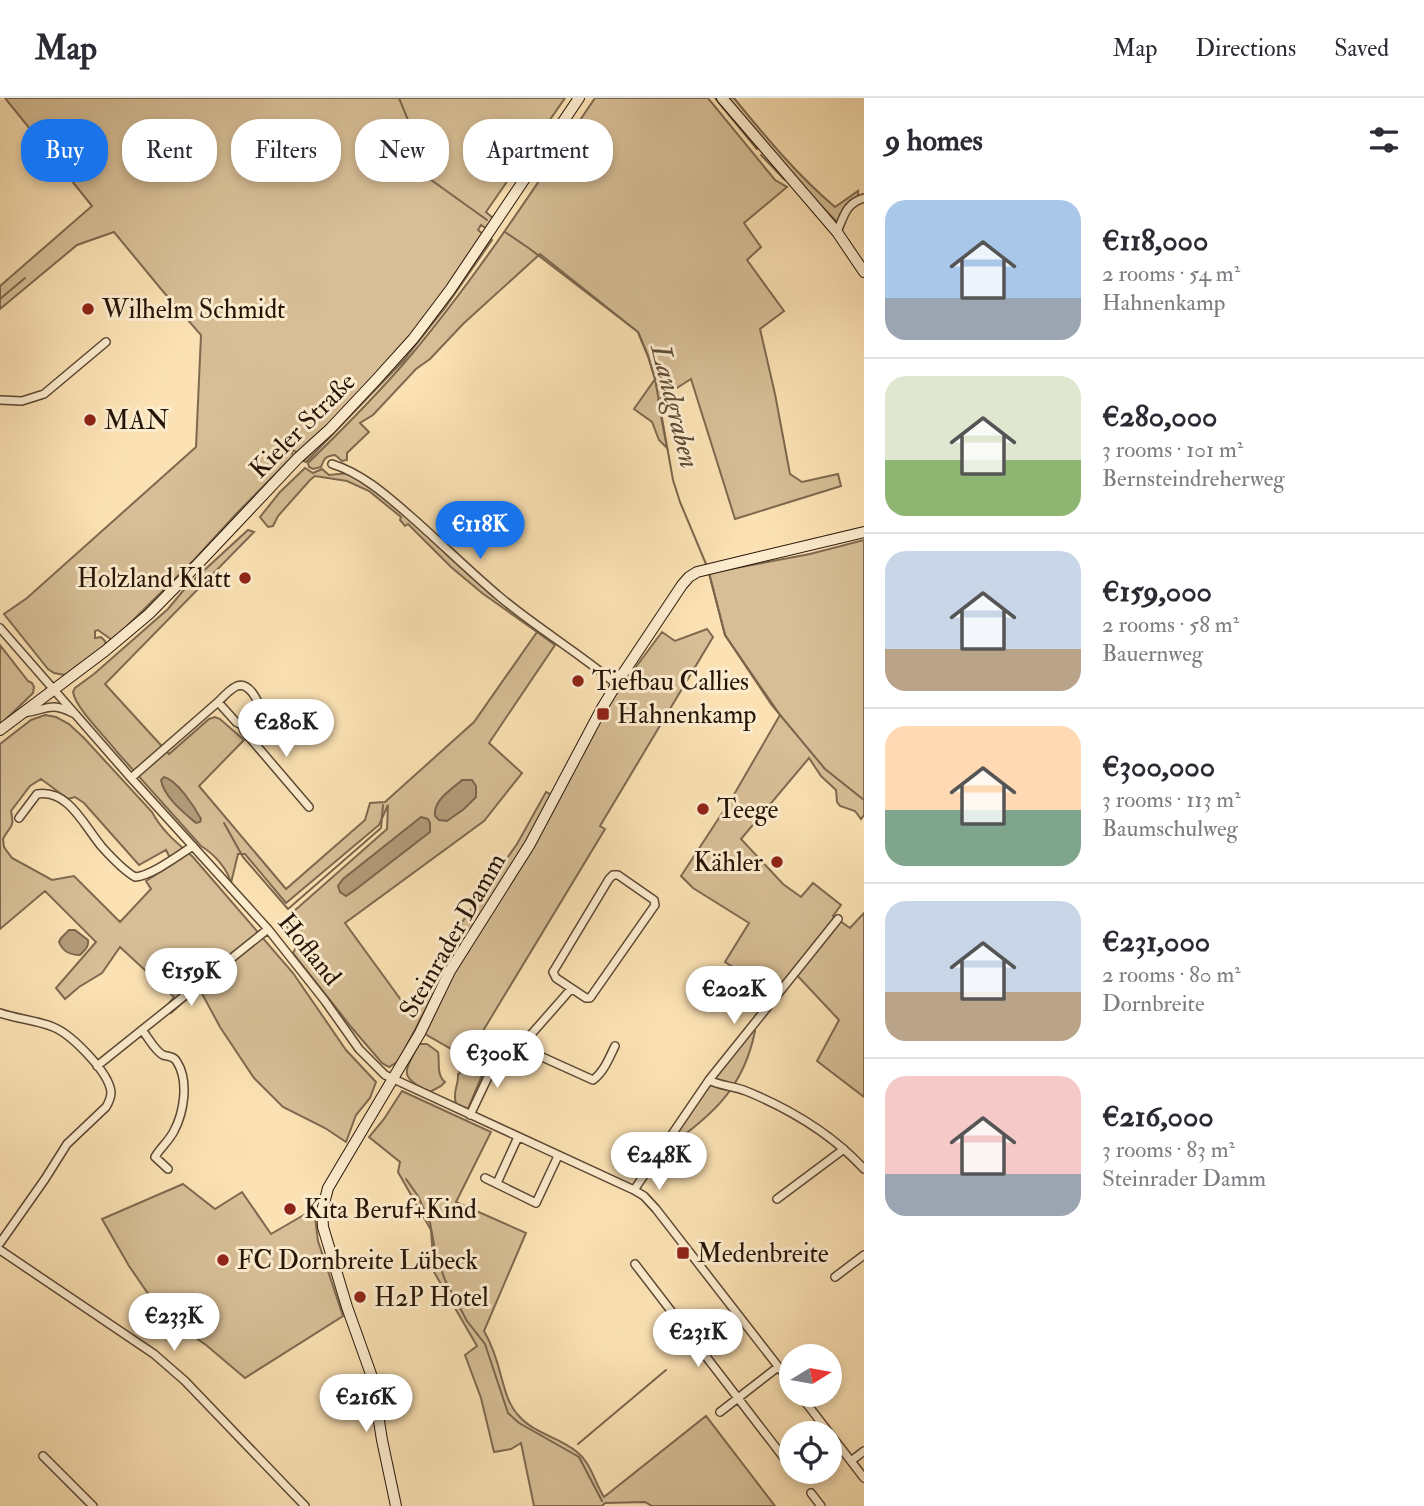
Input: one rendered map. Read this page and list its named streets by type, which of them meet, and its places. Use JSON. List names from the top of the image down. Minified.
{"streets":{"main road":["Kieler Straße","Steinrader Damm"],"street":["Hofland"]},"crossings":[["Kieler Straße","Hofland"],["Steinrader Damm","Hofland"]],"water":["Landgraben"],"places":{"other":["Wilhelm Schmidt","MAN","Holzland Klatt","Tiefbau Callies","Teege","Kähler","Kita Beruf+Kind","FC Dornbreite Lübeck","H2P Hotel"],"transit":["Hahnenkamp","Medenbreite"]},"north":"right","page":{"header":"Map","nav":["Map","Directions","Saved"],"heading":"9 homes","chip":["Buy","Rent","Filters","New","Apartment"],"list":[{"name":"€118,000","note":"2 rooms · 54 m² · Hahnenkamp"},{"name":"€280,000","note":"3 rooms · 101 m² · Bernsteindreherweg"},{"name":"€159,000","note":"2 rooms · 58 m² · Bauernweg"},{"name":"€300,000","note":"3 rooms · 113 m² · Baumschulweg"},{"name":"€231,000","note":"2 rooms · 80 m² · Dornbreite"},{"name":"€216,000","note":"3 rooms · 83 m² · Steinrader Damm"}],"price":["€118K","€280K","€159K","€202K","€300K","€248K","€233K","€231K","€216K"]}}
